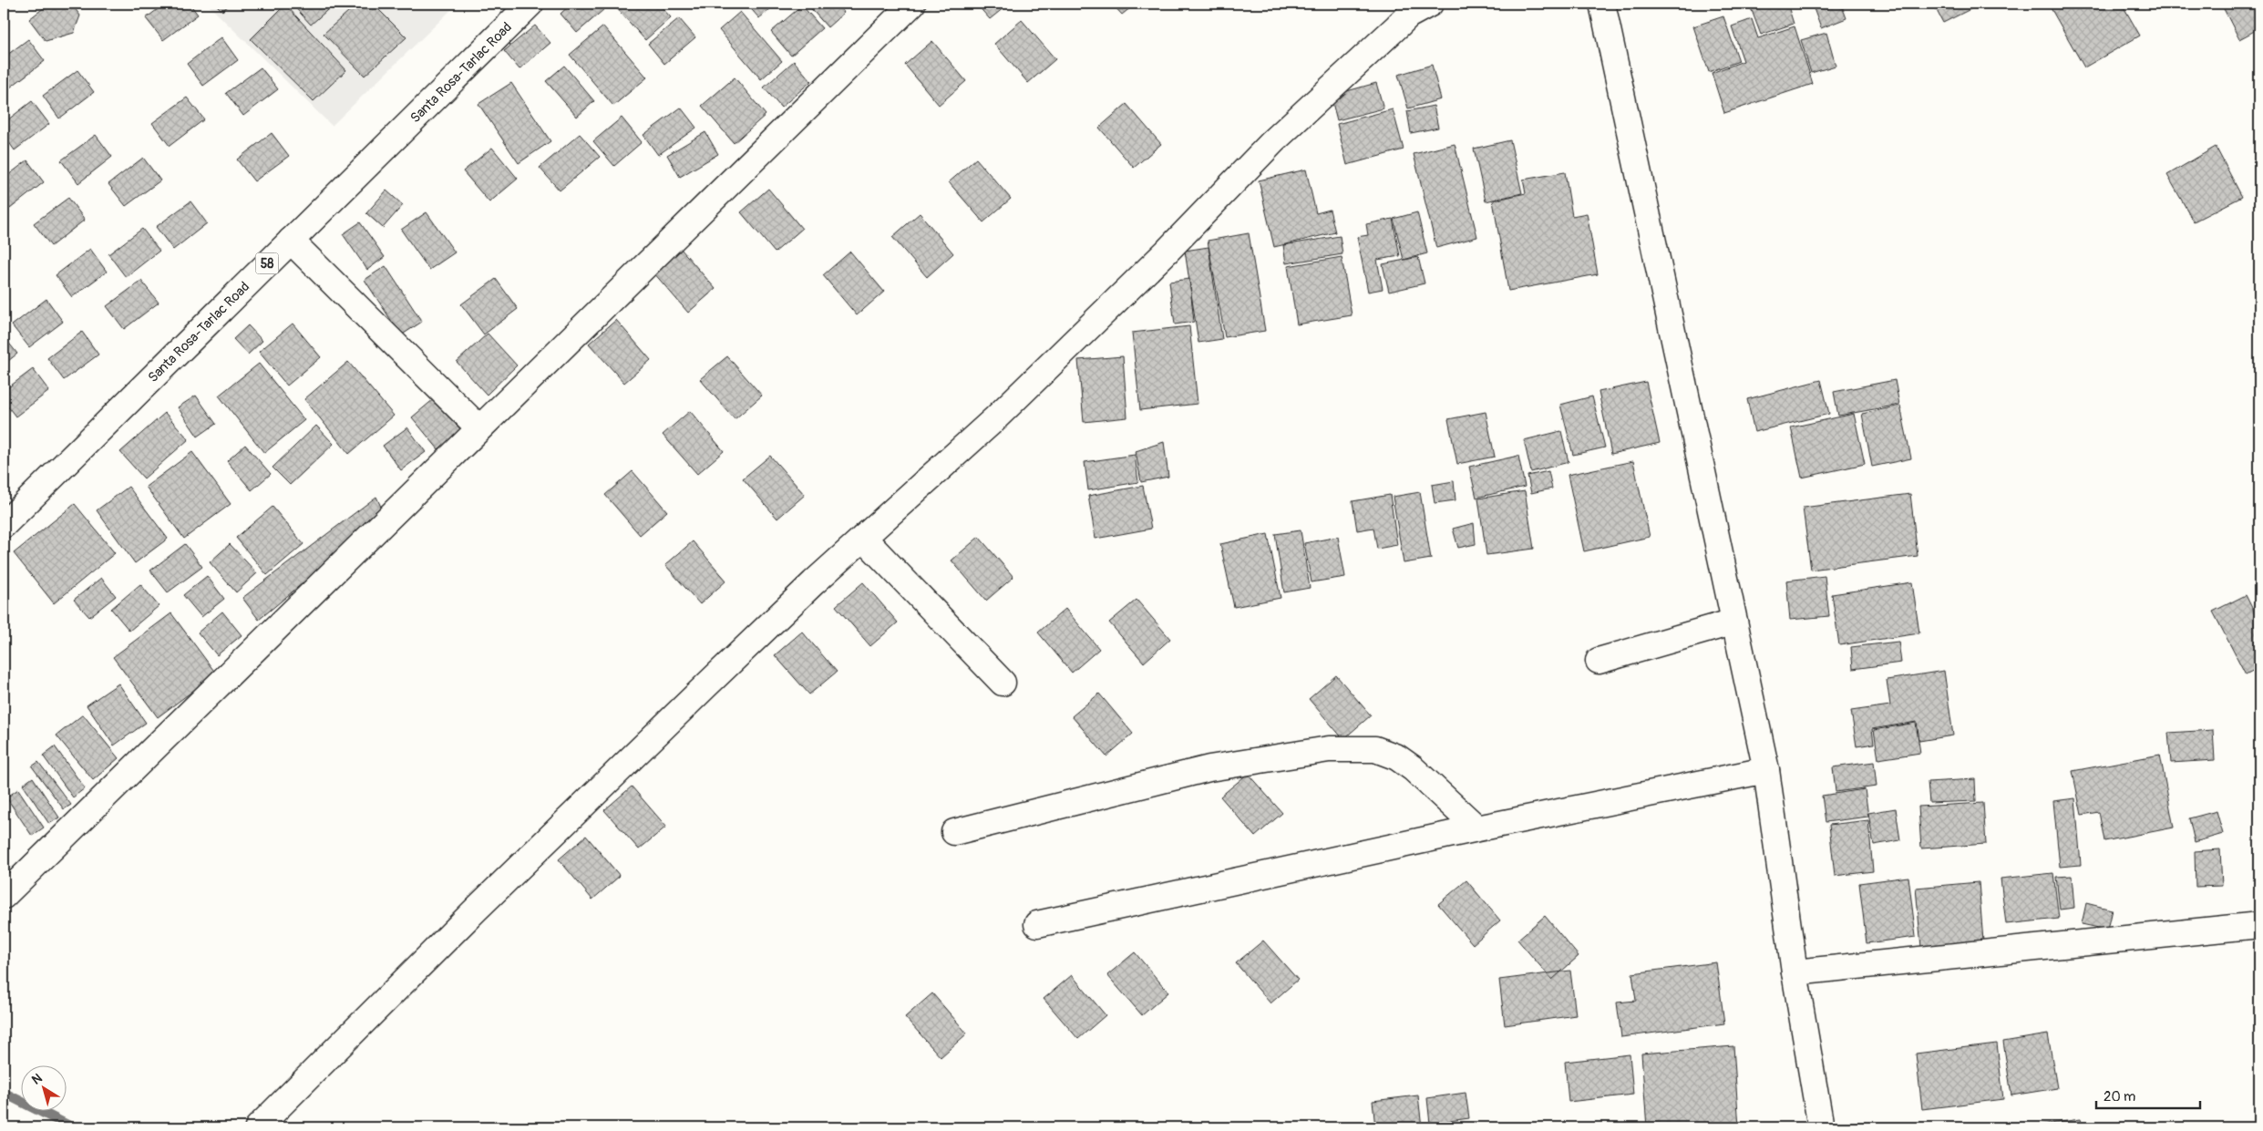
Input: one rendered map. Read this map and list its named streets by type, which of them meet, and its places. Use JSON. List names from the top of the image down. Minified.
{"streets":{"main road":["Santa Rosa-Tarlac Road","58"]},"scale_bar":"20 m","north":"top left"}
